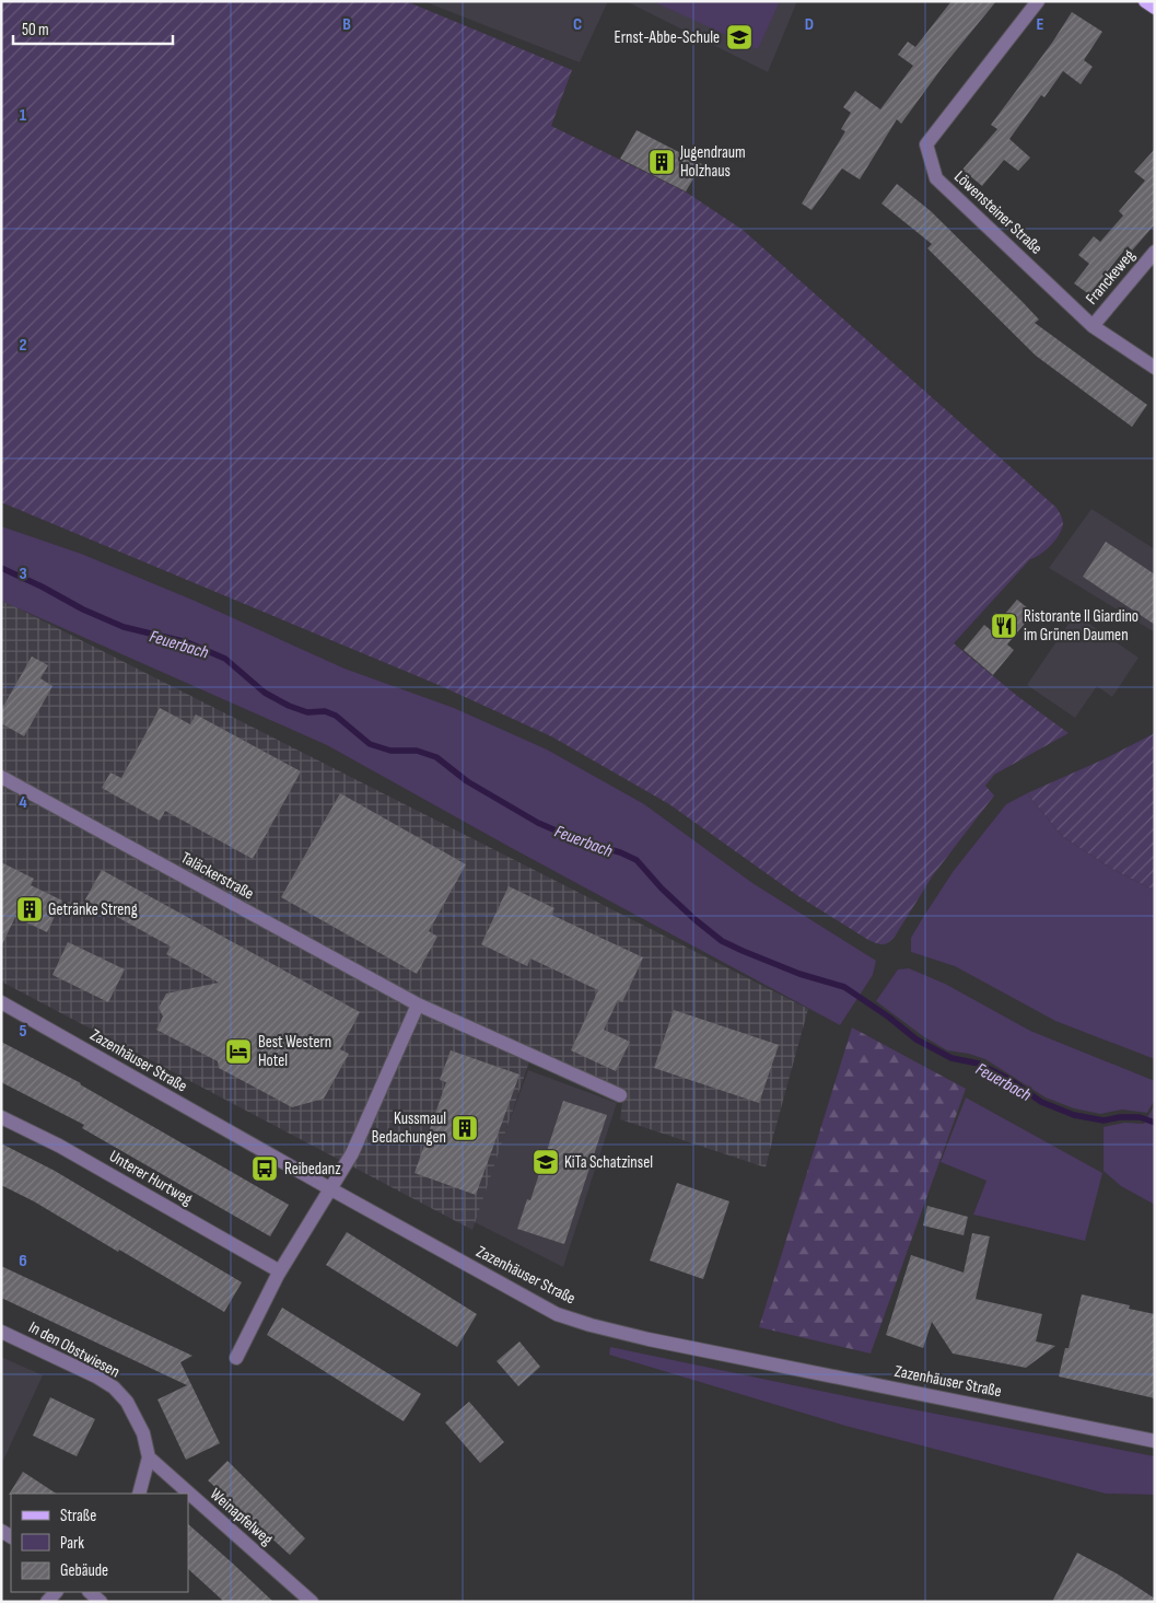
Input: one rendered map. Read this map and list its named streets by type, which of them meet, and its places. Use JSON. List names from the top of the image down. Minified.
{"streets":{"street":["Löwensteiner Straße","Franckeweg","Taläckerstraße","Zazenhäuser Straße","Unterer Hurtweg","In den Obstwiesen","Weinapfelweg"]},"crossings":[["Löwensteiner Straße","Franckeweg"],["In den Obstwiesen","Weinapfelweg"]],"water":["Feuerbach"],"places":{"school or university":["Ernst-Abbe-Schule","KiTa Schatzinsel"],"building":["Jugendraum Holzhaus","Getränke Streng","Kussmaul Bedachungen"],"restaurant":["Ristorante Il Giardino im Grünen Daumen"],"hotel":["Best Western Hotel"],"bus stop":["Reibedanz"]},"legend":["Straße","Park","Gebäude"],"scale_bar":"50 m","grid":{"columns":["B","C","D","E"],"rows":["1","2","3","4","5","6"]}}
